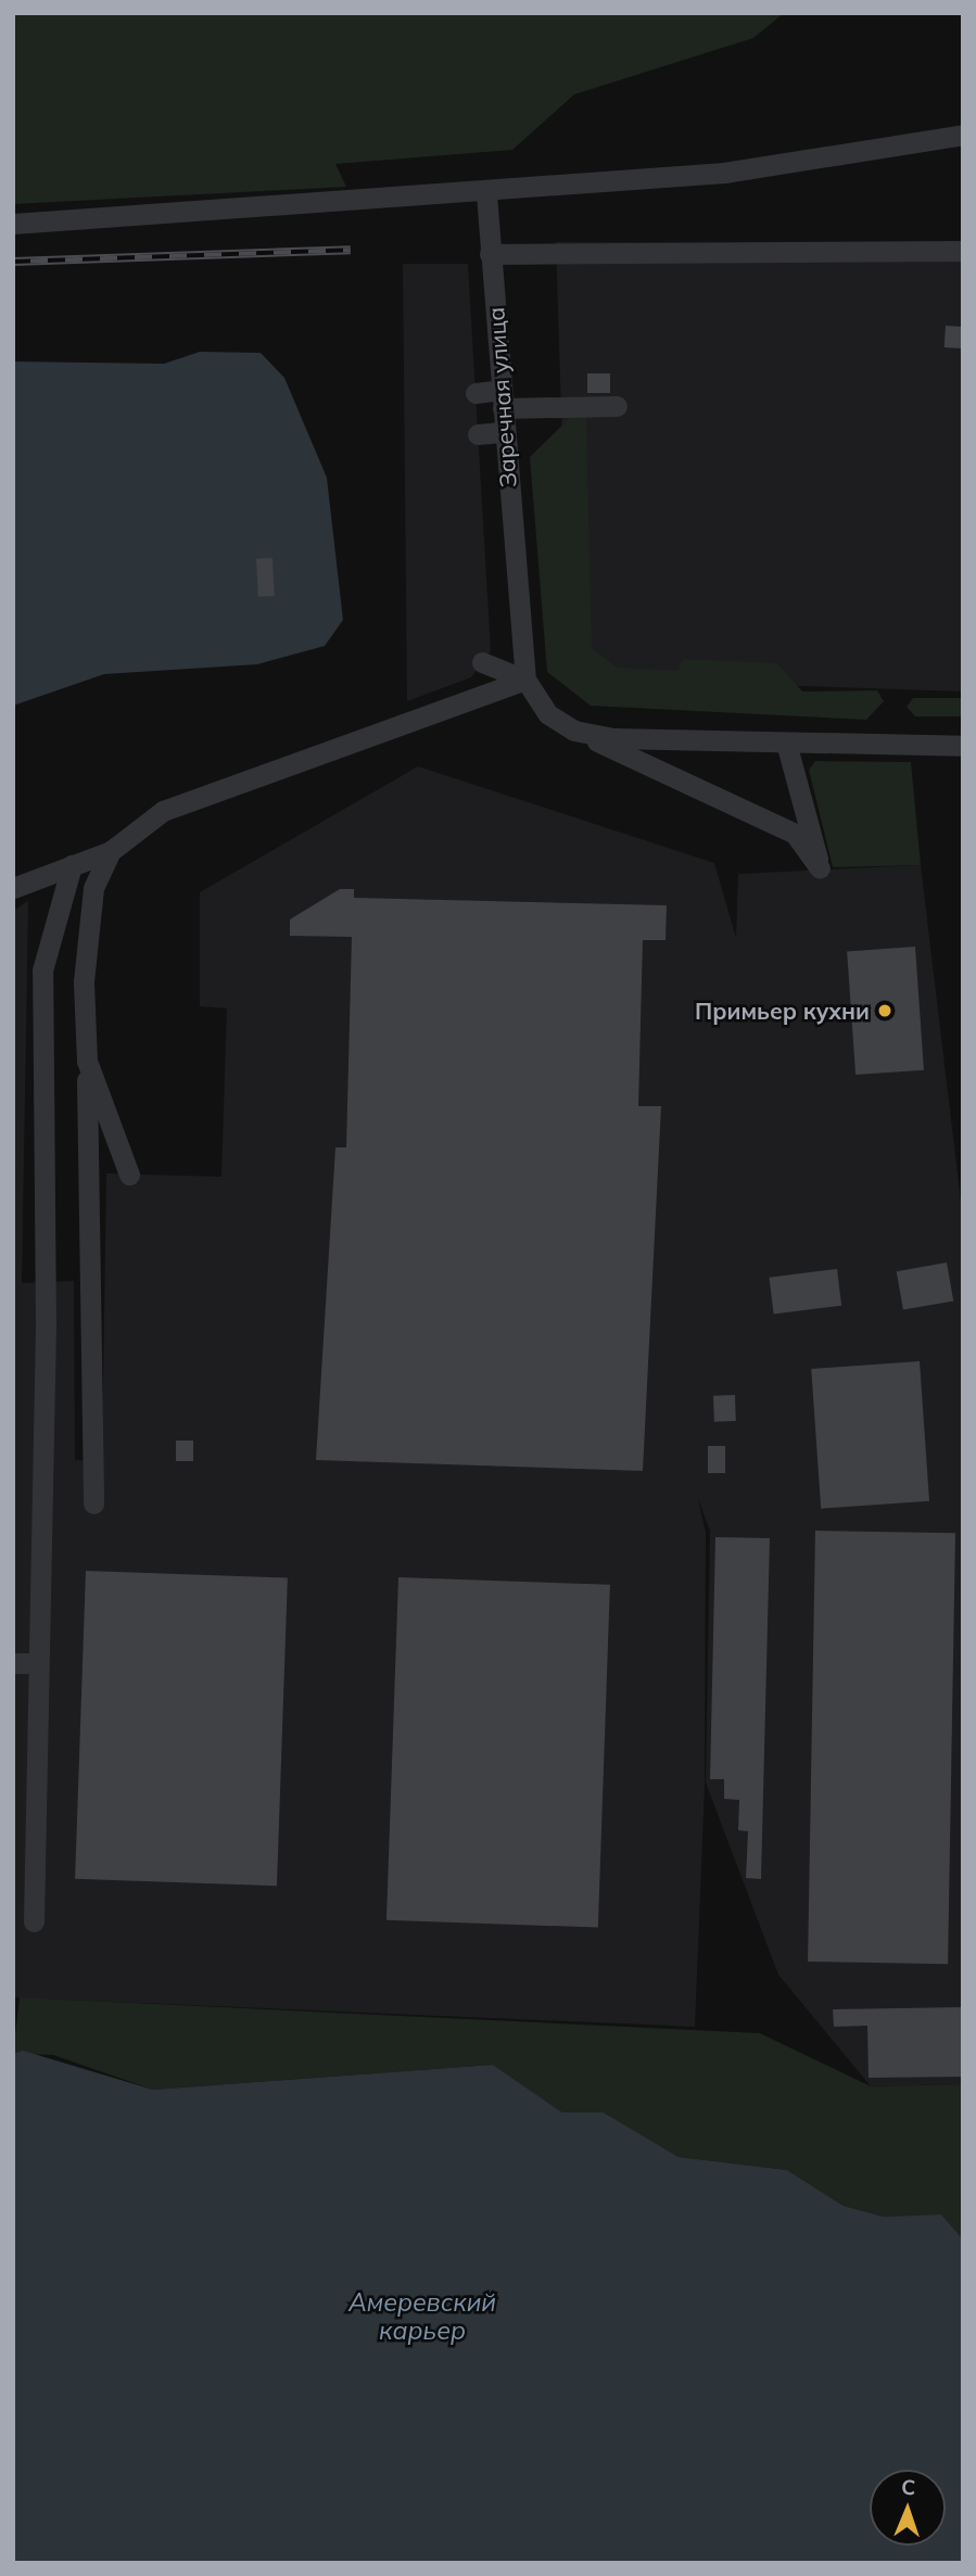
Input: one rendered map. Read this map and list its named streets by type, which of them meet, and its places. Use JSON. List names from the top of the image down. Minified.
{"streets":{"street":["Заречная улица"]},"water":["Амеревский карьер"],"places":["Примьер кухни"],"north":"top"}
